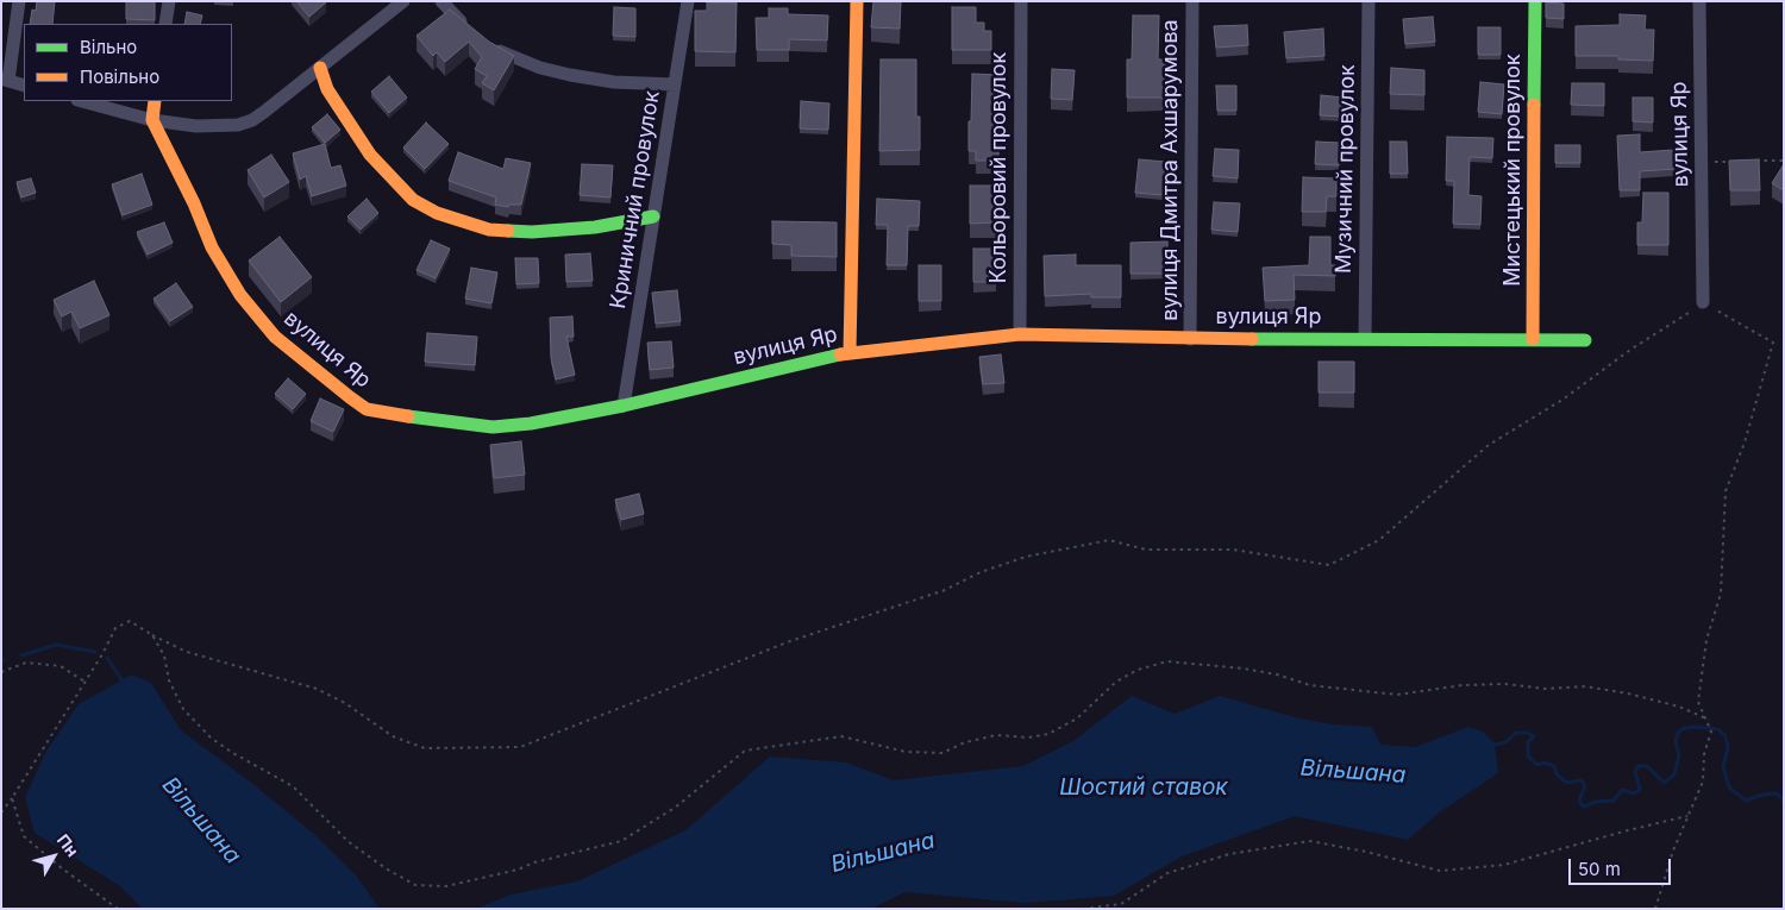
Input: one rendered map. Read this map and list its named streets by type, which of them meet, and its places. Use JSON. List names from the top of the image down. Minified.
{"streets":{"street":["вулиця Яр","Кольоровий провулок","Музичний провулок","вулиця Дмитра Ахшарумова","Мистецький провулок","Криничний провулок"]},"crossings":[["вулиця Яр","Кольоровий провулок"],["вулиця Яр","Музичний провулок"],["вулиця Яр","вулиця Дмитра Ахшарумова"],["вулиця Яр","Мистецький провулок"],["вулиця Яр","Криничний провулок"]],"water":["Вільшана","Шостий ставок"],"legend":["Вільно","Повільно"],"scale_bar":"50 m","north":"top right"}
